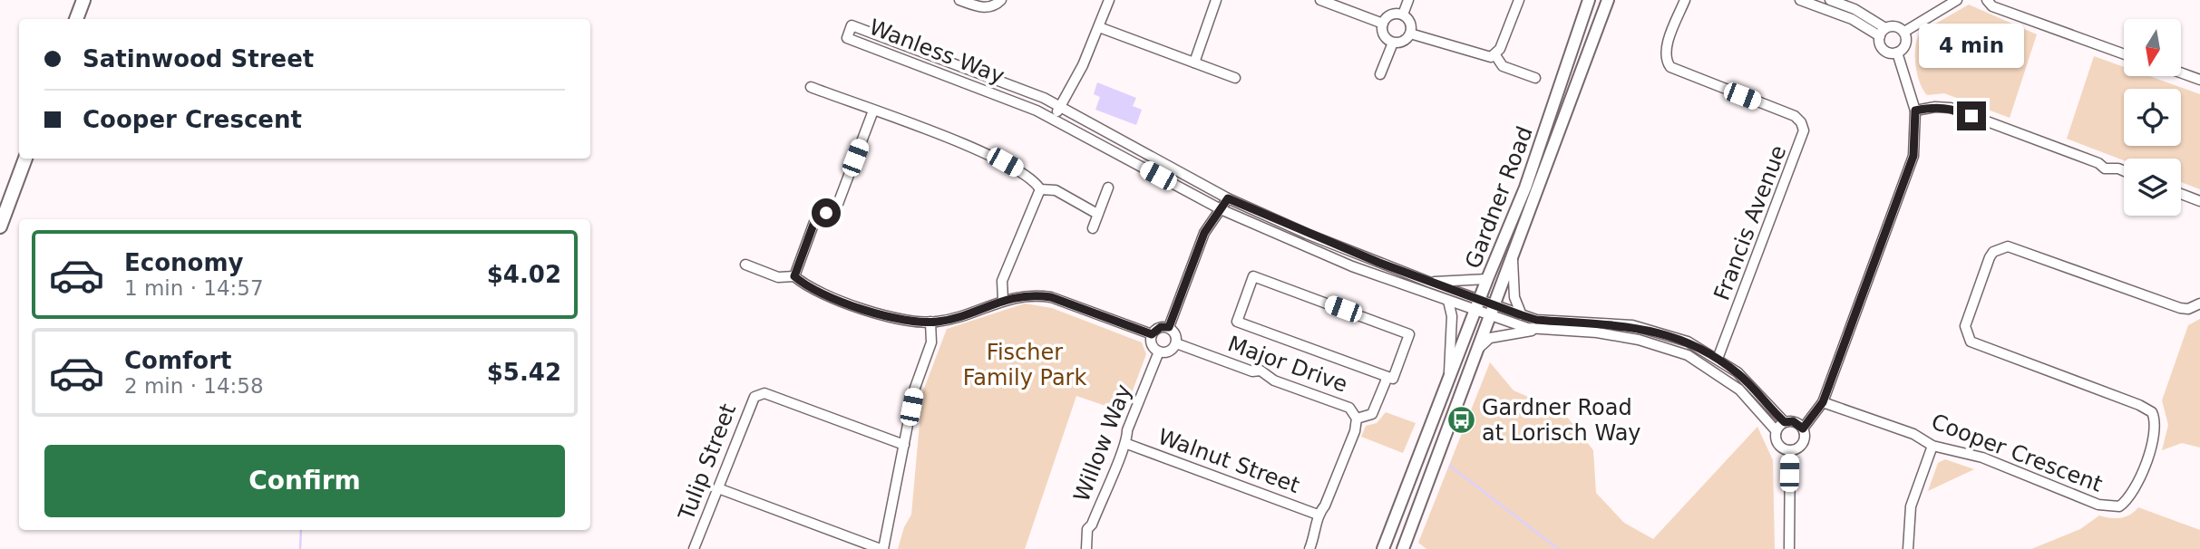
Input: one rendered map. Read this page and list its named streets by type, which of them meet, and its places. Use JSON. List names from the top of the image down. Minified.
{"streets":{"street":["Wanless Way","Gardner Road","Francis Avenue","Major Drive","Willow Way","Cooper Crescent","Walnut Street","Tulip Street"]},"crossings":[["Wanless Way","Gardner Road"],["Major Drive","Willow Way"],["Major Drive","Walnut Street"],["Willow Way","Walnut Street"]],"parks":["Fischer Family Park"],"places":{"bus stop":["Gardner Road at Lorisch Way"]},"north":"bottom","page":{"banner":["Satinwood Street","Cooper Crescent"],"bubble":"4 min","list":[{"name":"Economy","note":"1 min · 14:57","value":"$4.02"},{"name":"Comfort","note":"2 min · 14:58","value":"$5.42"}],"buttons":"Confirm"}}
